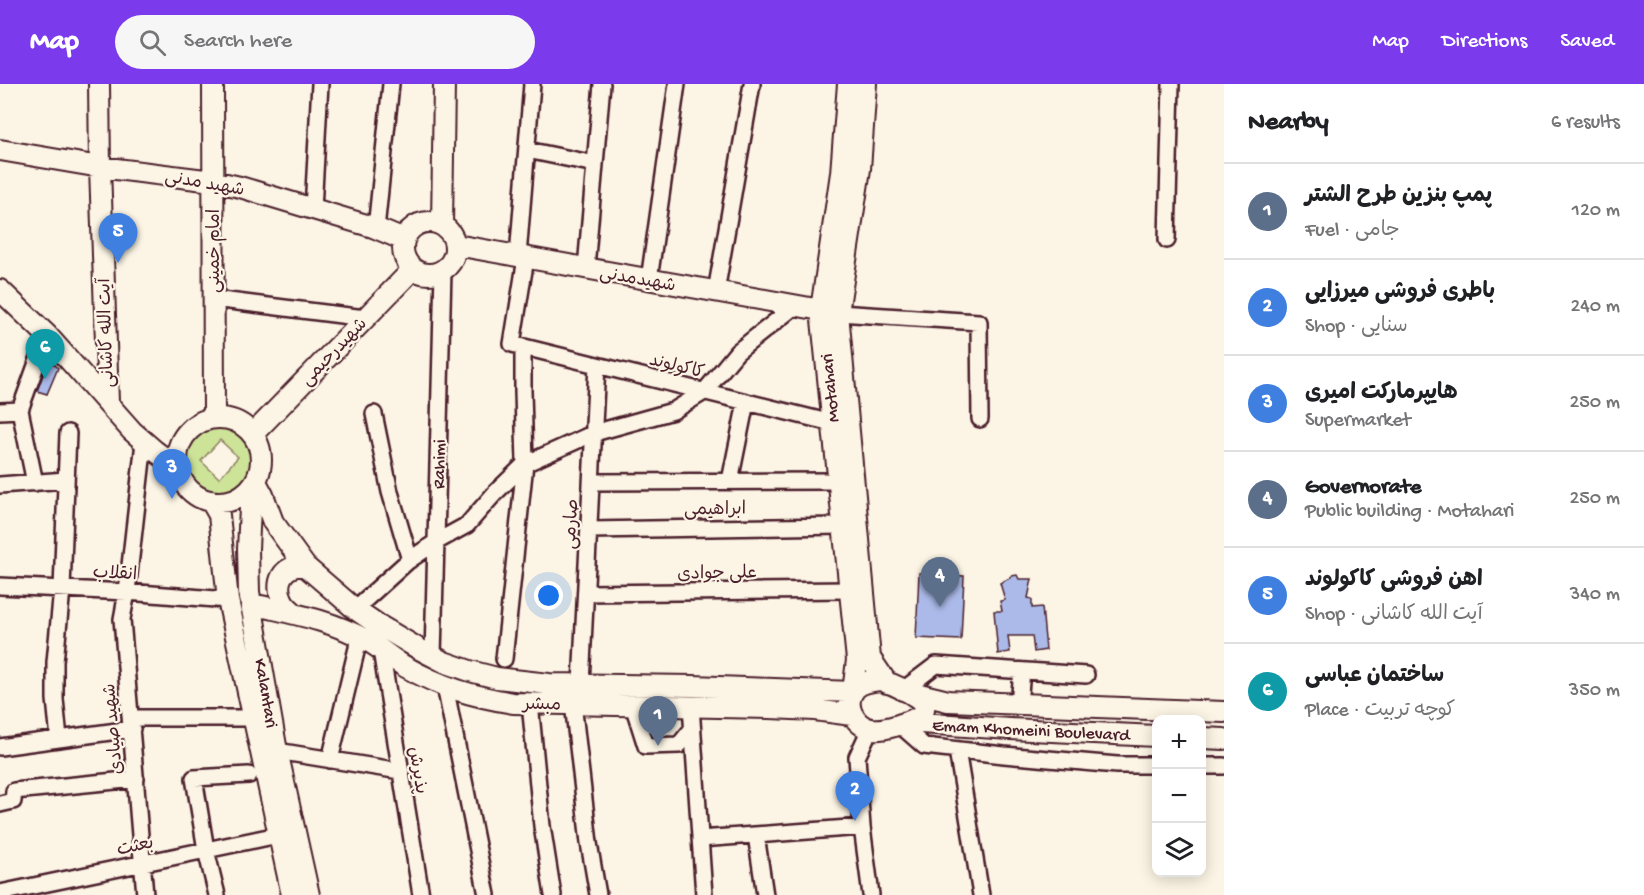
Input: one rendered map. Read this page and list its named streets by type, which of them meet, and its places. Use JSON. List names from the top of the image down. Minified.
{"streets":{"main road":["شهید مدنی","امام خمینی","شهیدمدنی","آیت الله کاشانی","شهیدرحیمی","Motahari","Kalantari","مبشر","Emam Khomeini Boulevard"],"street":["کاکولوند","Rahimi","ابراهیمی","صارمی","انقلاب","علی جوادی","شهید صیادی","پذیرش","بعثت"]},"crossings":[["شهید مدنی","امام خمینی"],["شهید مدنی","شهیدمدنی"],["شهید مدنی","آیت الله کاشانی"],["شهید مدنی","شهیدرحیمی"],["شهید مدنی","Rahimi"],["امام خمینی","شهیدرحیمی"],["امام خمینی","Kalantari"],["شهیدمدنی","شهیدرحیمی"],["شهیدمدنی","Motahari"],["شهیدمدنی","Rahimi"],["شهیدرحیمی","Rahimi"],["شهیدرحیمی","Kalantari"],["کاکولوند","Motahari"],["کاکولوند","صارمی"],["Motahari","ابراهیمی"],["Motahari","علی جوادی"],["Motahari","مبشر"],["Motahari","Emam Khomeini Boulevard"],["ابراهیمی","صارمی"],["صارمی","علی جوادی"],["انقلاب","Kalantari"],["انقلاب","شهید صیادی"],["Kalantari","مبشر"],["Kalantari","بعثت"],["مبشر","Emam Khomeini Boulevard"],["مبشر","پذیرش"],["شهید صیادی","بعثت"]],"page":{"header":"Map","search":"Search here","nav":["Map","Directions","Saved"],"heading":["Nearby","6 results"],"list":[{"mark":"1","name":"پمپ بنزین طرح الشتر","note":"Fuel · جامی","value":"120 m"},{"mark":"2","name":"باطری فروشی میرزایی","note":"Shop · سنایی","value":"240 m"},{"mark":"3","name":"هایپرمارکت امیری","note":"Supermarket","value":"250 m"},{"mark":"4","name":"Governorate","note":"Public building · Motahari","value":"250 m"},{"mark":"5","name":"اهن فروشی کاکولوند","note":"Shop · آیت الله کاشانی","value":"340 m"},{"mark":"6","name":"ساختمان عباسی","note":"Place · کوچه تربیت","value":"350 m"}],"pins":["5","6","3","4","1","2"],"map_buttons":["+","−"]}}
